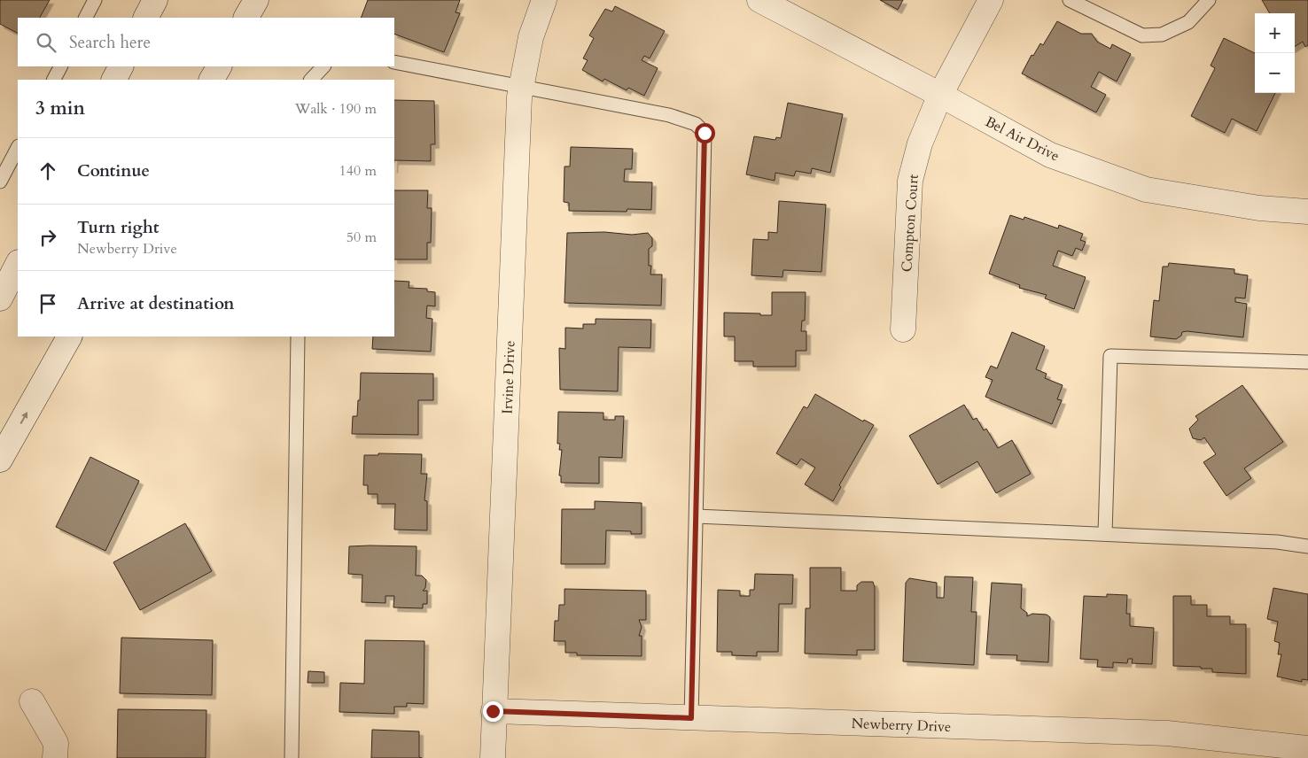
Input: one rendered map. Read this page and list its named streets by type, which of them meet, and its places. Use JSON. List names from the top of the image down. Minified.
{"streets":{"street":["Bel Air Drive","Compton Court","Irvine Drive","Newberry Drive"]},"crossings":[["Bel Air Drive","Compton Court"],["Irvine Drive","Newberry Drive"]],"page":{"map_buttons":["+","−"],"search":"Search here","heading":["3 min","Walk · 190 m"],"list":[["Continue","140 m"],["Turn right","Newberry Drive","50 m"],"Arrive at destination"]}}
